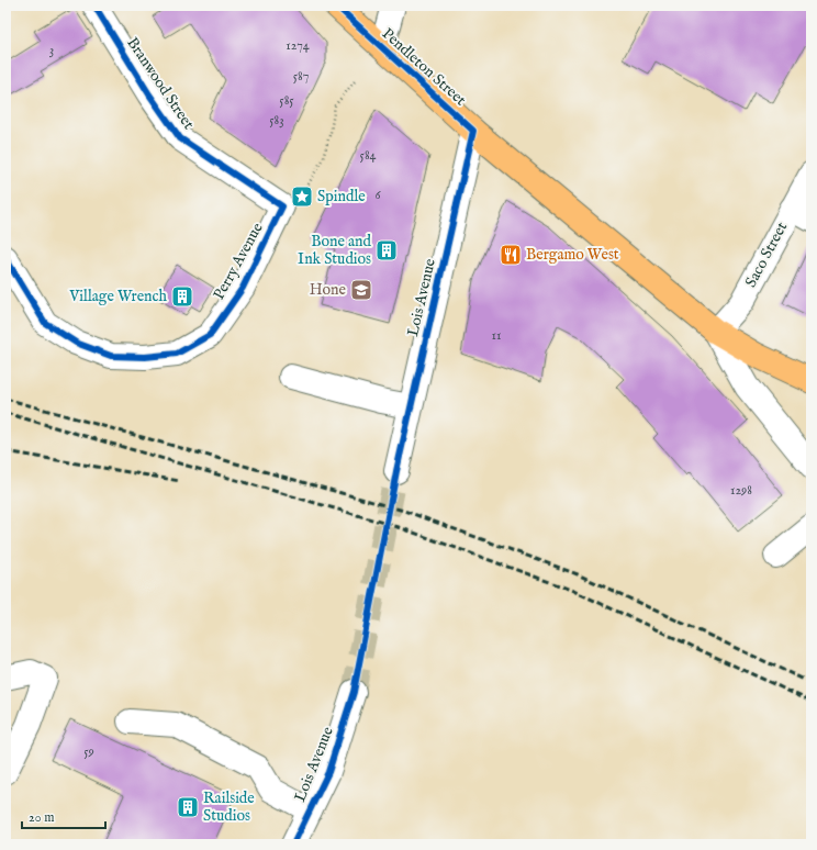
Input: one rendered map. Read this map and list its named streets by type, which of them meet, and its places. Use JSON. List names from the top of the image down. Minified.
{"streets":{"main road":["Pendleton Street"],"street":["Branwood Street","Saco Street","Perry Avenue","Lois Avenue"]},"crossings":[["Pendleton Street","Saco Street"],["Pendleton Street","Lois Avenue"],["Branwood Street","Perry Avenue"]],"places":{"place":["Spindle"],"building":["Bone and Ink Studios","Village Wrench","Railside Studios"],"restaurant":["Bergamo West"],"school or university":["Hone"]},"house_numbers":["1274","3","587","585","583","584","6","11","1298","59"],"scale_bar":"20 m"}
